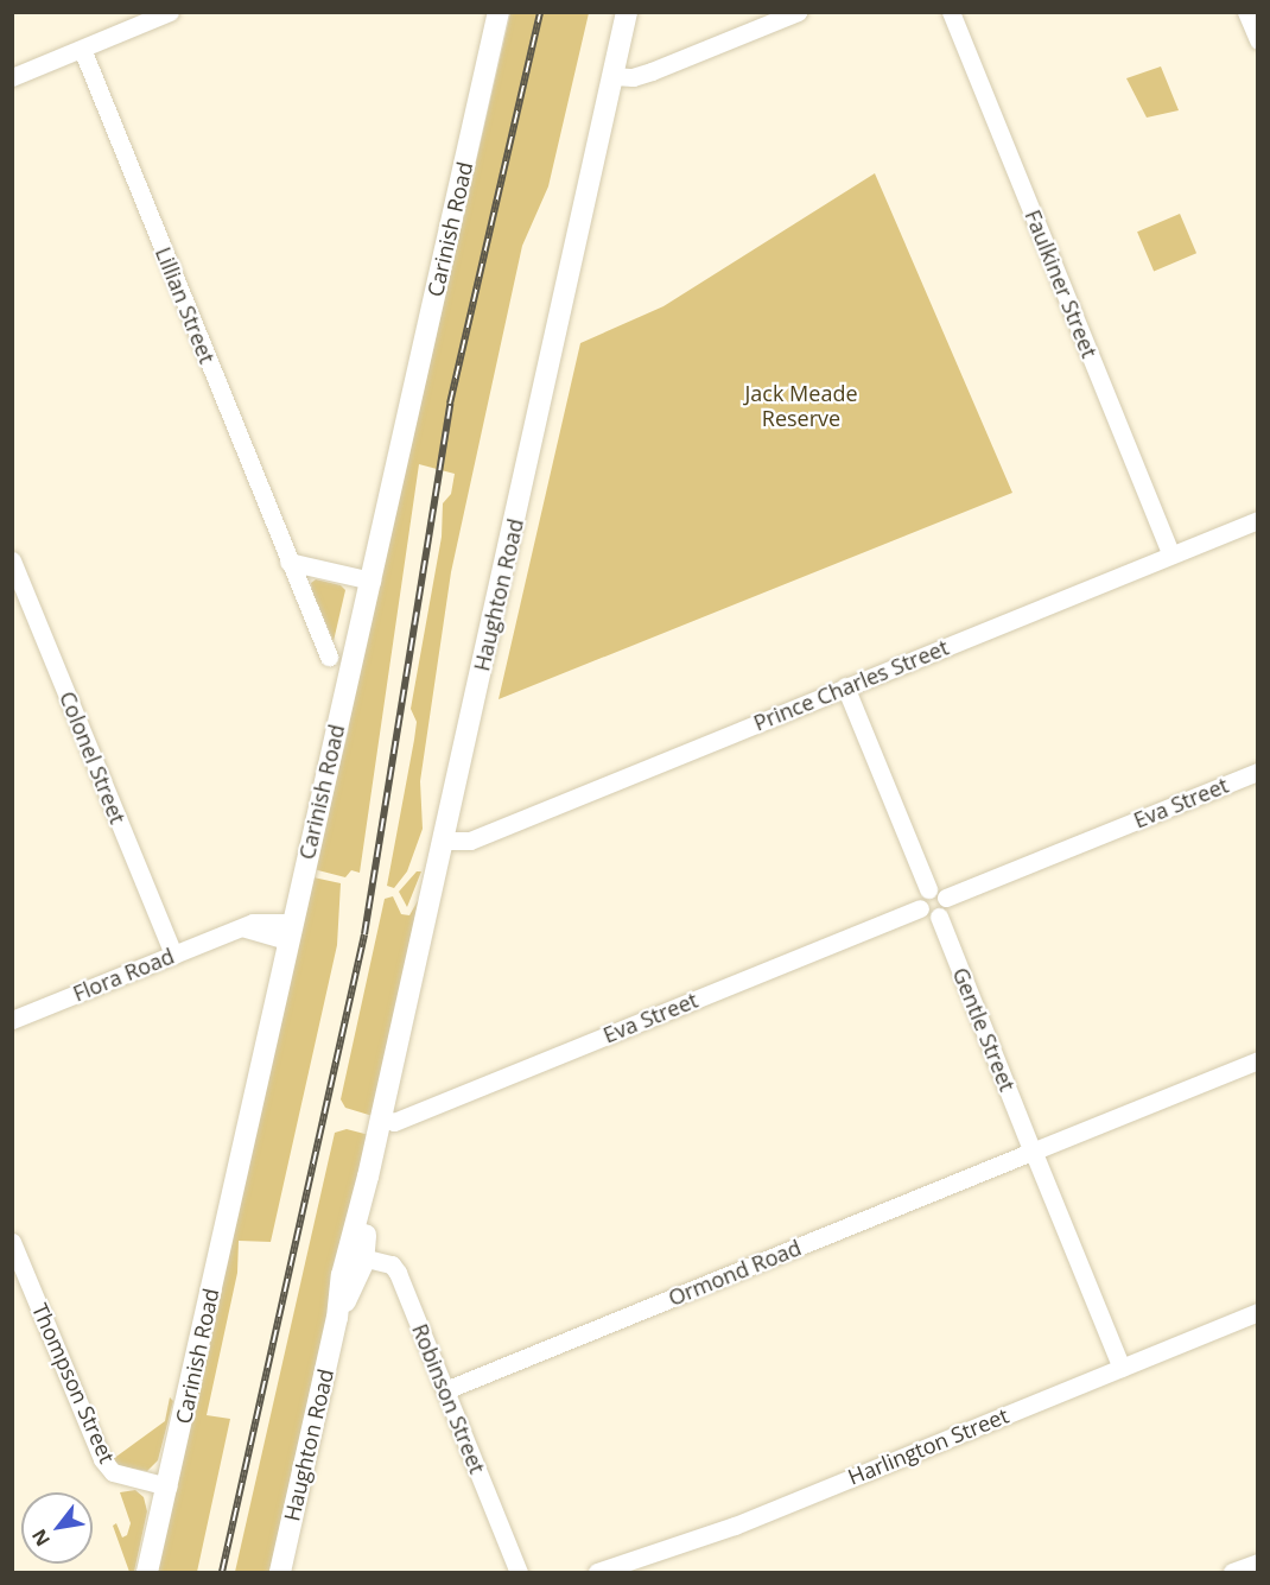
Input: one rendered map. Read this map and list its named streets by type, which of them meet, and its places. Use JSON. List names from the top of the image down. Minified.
{"streets":{"street":["Carinish Road","Faulkiner Street","Lillian Street","Haughton Road","Prince Charles Street","Colonel Street","Eva Street","Flora Road","Gentle Street","Ormond Road","Thompson Street","Robinson Street","Harlington Street"]},"crossings":[["Carinish Road","Flora Road"],["Carinish Road","Thompson Street"],["Faulkiner Street","Prince Charles Street"],["Haughton Road","Prince Charles Street"],["Haughton Road","Eva Street"],["Haughton Road","Robinson Street"],["Colonel Street","Flora Road"],["Eva Street","Gentle Street"],["Gentle Street","Ormond Road"],["Gentle Street","Harlington Street"],["Ormond Road","Robinson Street"]],"parks":["Jack Meade Reserve"],"north":"bottom left"}
